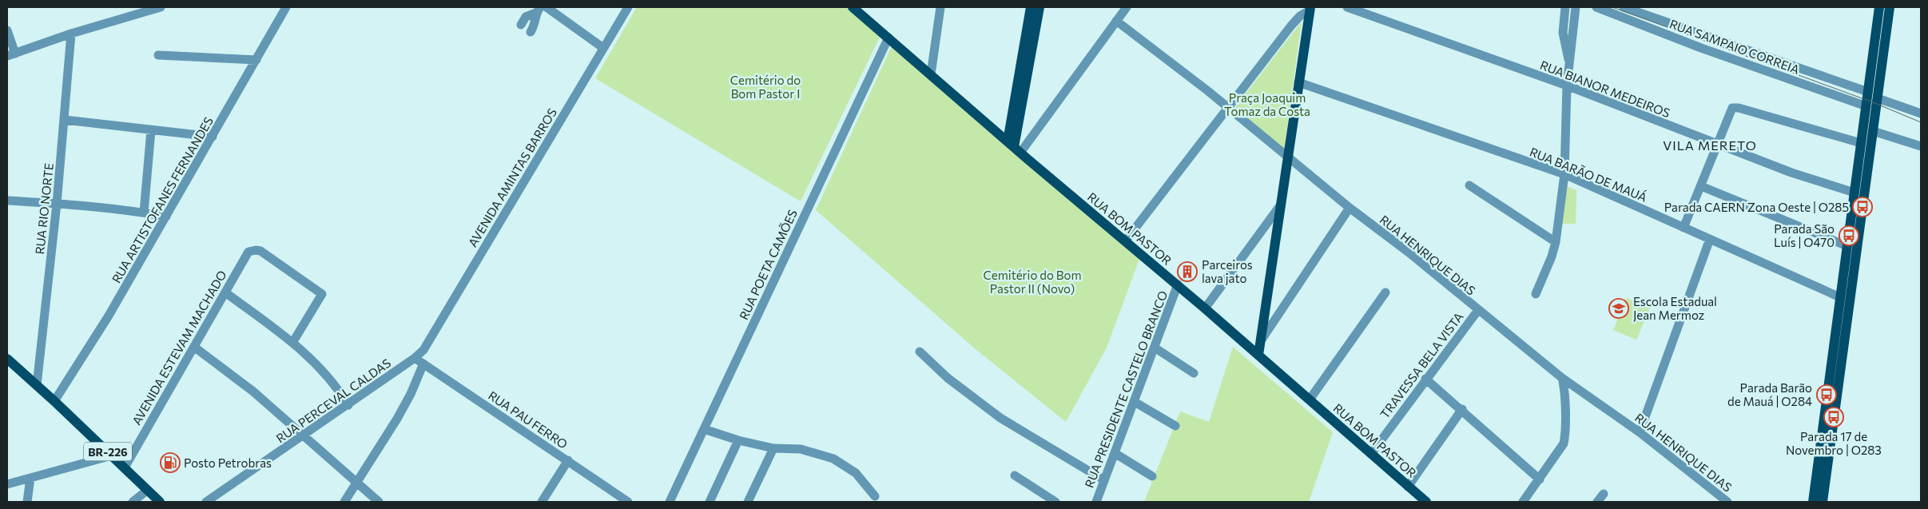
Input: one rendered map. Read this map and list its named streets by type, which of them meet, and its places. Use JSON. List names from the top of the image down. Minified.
{"streets":{"main road":["RUA BOM PASTOR","BR-226"],"street":["RUA SAMPAIO CORREIA","RUA BIANOR MEDEIROS","RUA BARÃO DE MAUÁ","AVENIDA AMINTAS BARROS","RUA ARTISTOFANES FERNANDES","RUA RIO NORTE","RUA HENRIQUE DIAS","RUA POETA CAMÕES","AVENIDA ESTEVAM MACHADO","TRAVESSA BELA VISTA","RUA PRESIDENTE CASTELO BRANCO","RUA PERCEVAL CALDAS","RUA PAU FERRO"]},"crossings":[["AVENIDA AMINTAS BARROS","RUA PERCEVAL CALDAS"],["AVENIDA AMINTAS BARROS","RUA PAU FERRO"],["RUA ARTISTOFANES FERNANDES","BR-226"],["RUA RIO NORTE","BR-226"],["RUA BOM PASTOR","RUA POETA CAMÕES"],["RUA BOM PASTOR","TRAVESSA BELA VISTA"],["RUA BOM PASTOR","RUA PRESIDENTE CASTELO BRANCO"],["RUA HENRIQUE DIAS","TRAVESSA BELA VISTA"],["AVENIDA ESTEVAM MACHADO","BR-226"],["RUA PERCEVAL CALDAS","RUA PAU FERRO"]],"districts":["VILA MERETO"],"parks":["Cemitério do Bom Pastor I","Praça Joaquim Tomaz da Costa","Cemitério do Bom Pastor II (Novo)"],"places":{"bus stop":["Parada CAERN Zona Oeste | O285","Parada São Luís | O470","Parada Barão de Mauá | O284","Parada 17 de Novembro | O283"],"building":["Parceiros lava jato"],"school or university":["Escola Estadual Jean Mermoz"],"fuel station":["Posto Petrobras"]}}
